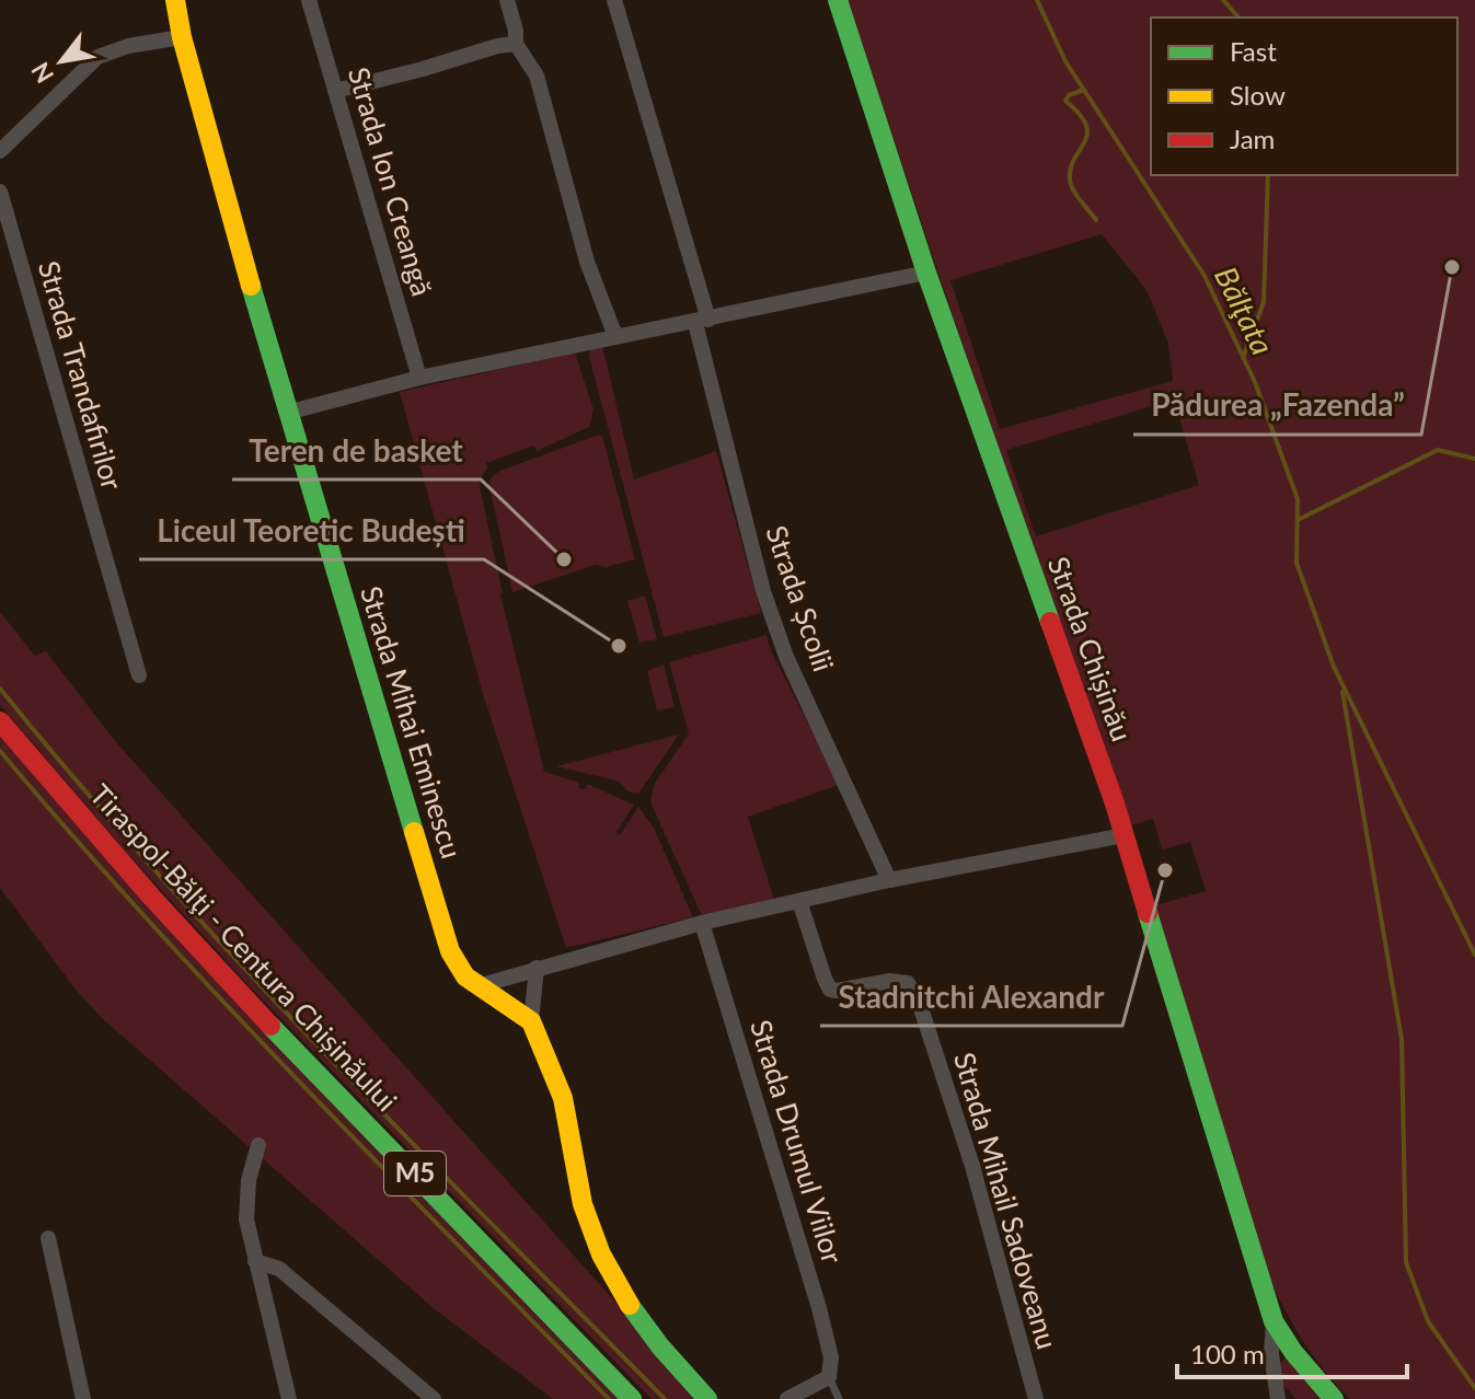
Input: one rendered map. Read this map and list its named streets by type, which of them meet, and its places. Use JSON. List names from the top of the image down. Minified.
{"streets":{"main road":["Strada Chișinău","Strada Mihai Eminescu","Tiraspol-Bălţi - Centura Chișinăului","M5"],"street":["Strada Ion Creangă","Strada Trandafirilor","Strada Școlii","Strada Drumul Viilor","Strada Mihail Sadoveanu"]},"water":["Bălţata"],"places":["Pădurea „Fazenda”","Teren de basket","Liceul Teoretic Budești","Stadnitchi Alexandr"],"legend":["Fast","Slow","Jam"],"scale_bar":"100 m","north":"bottom left"}
